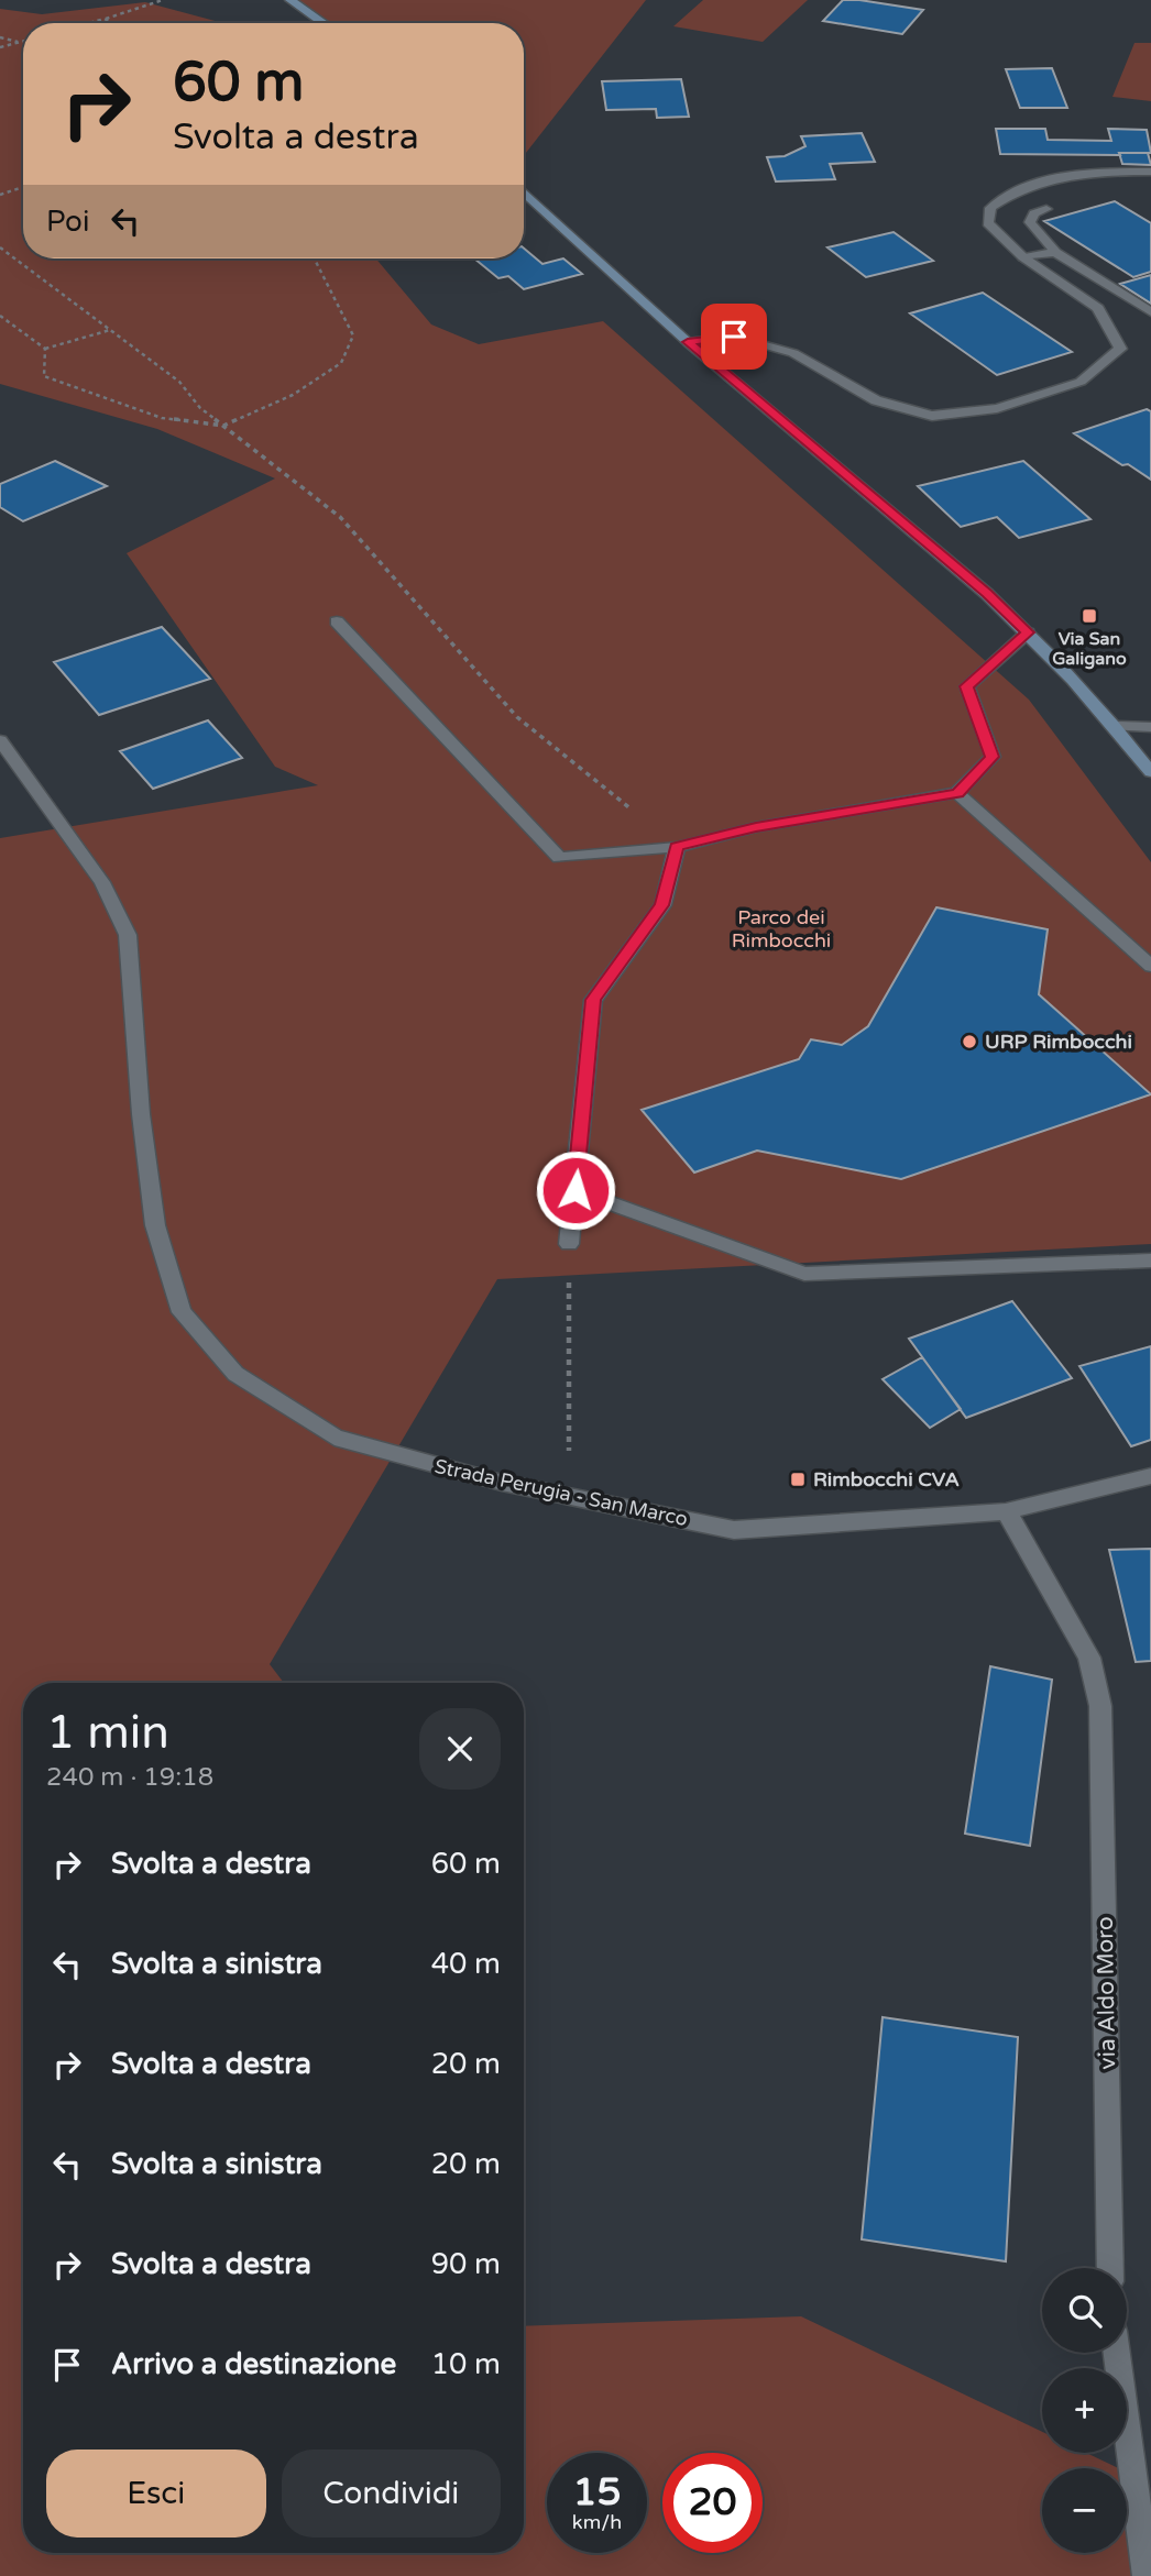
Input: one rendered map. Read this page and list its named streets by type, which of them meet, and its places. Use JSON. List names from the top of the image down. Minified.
{"streets":{"street":["Strada Perugia - San Marco","via Aldo Moro"]},"crossings":[["Strada Perugia - San Marco","via Aldo Moro"]],"parks":["Parco dei Rimbocchi"],"places":{"transit":["Via San Galigano","Rimbocchi CVA"],"other":["URP Rimbocchi"]},"page":{"turn":["60 m","Svolta a destra"],"then":"Poi","heading":["1 min","240 m · 19:18"],"list":[{"name":"Svolta a destra","value":"60 m"},{"name":"Svolta a sinistra","value":"40 m"},{"name":"Svolta a destra","value":"20 m"},{"name":"Svolta a sinistra","value":"20 m"},{"name":"Svolta a destra","value":"90 m"},{"name":"Arrivo a destinazione","value":"10 m"}],"map_buttons":["+","−"],"buttons":["Esci","Condividi"],"speed":"15 km/h","limit":"20"}}
